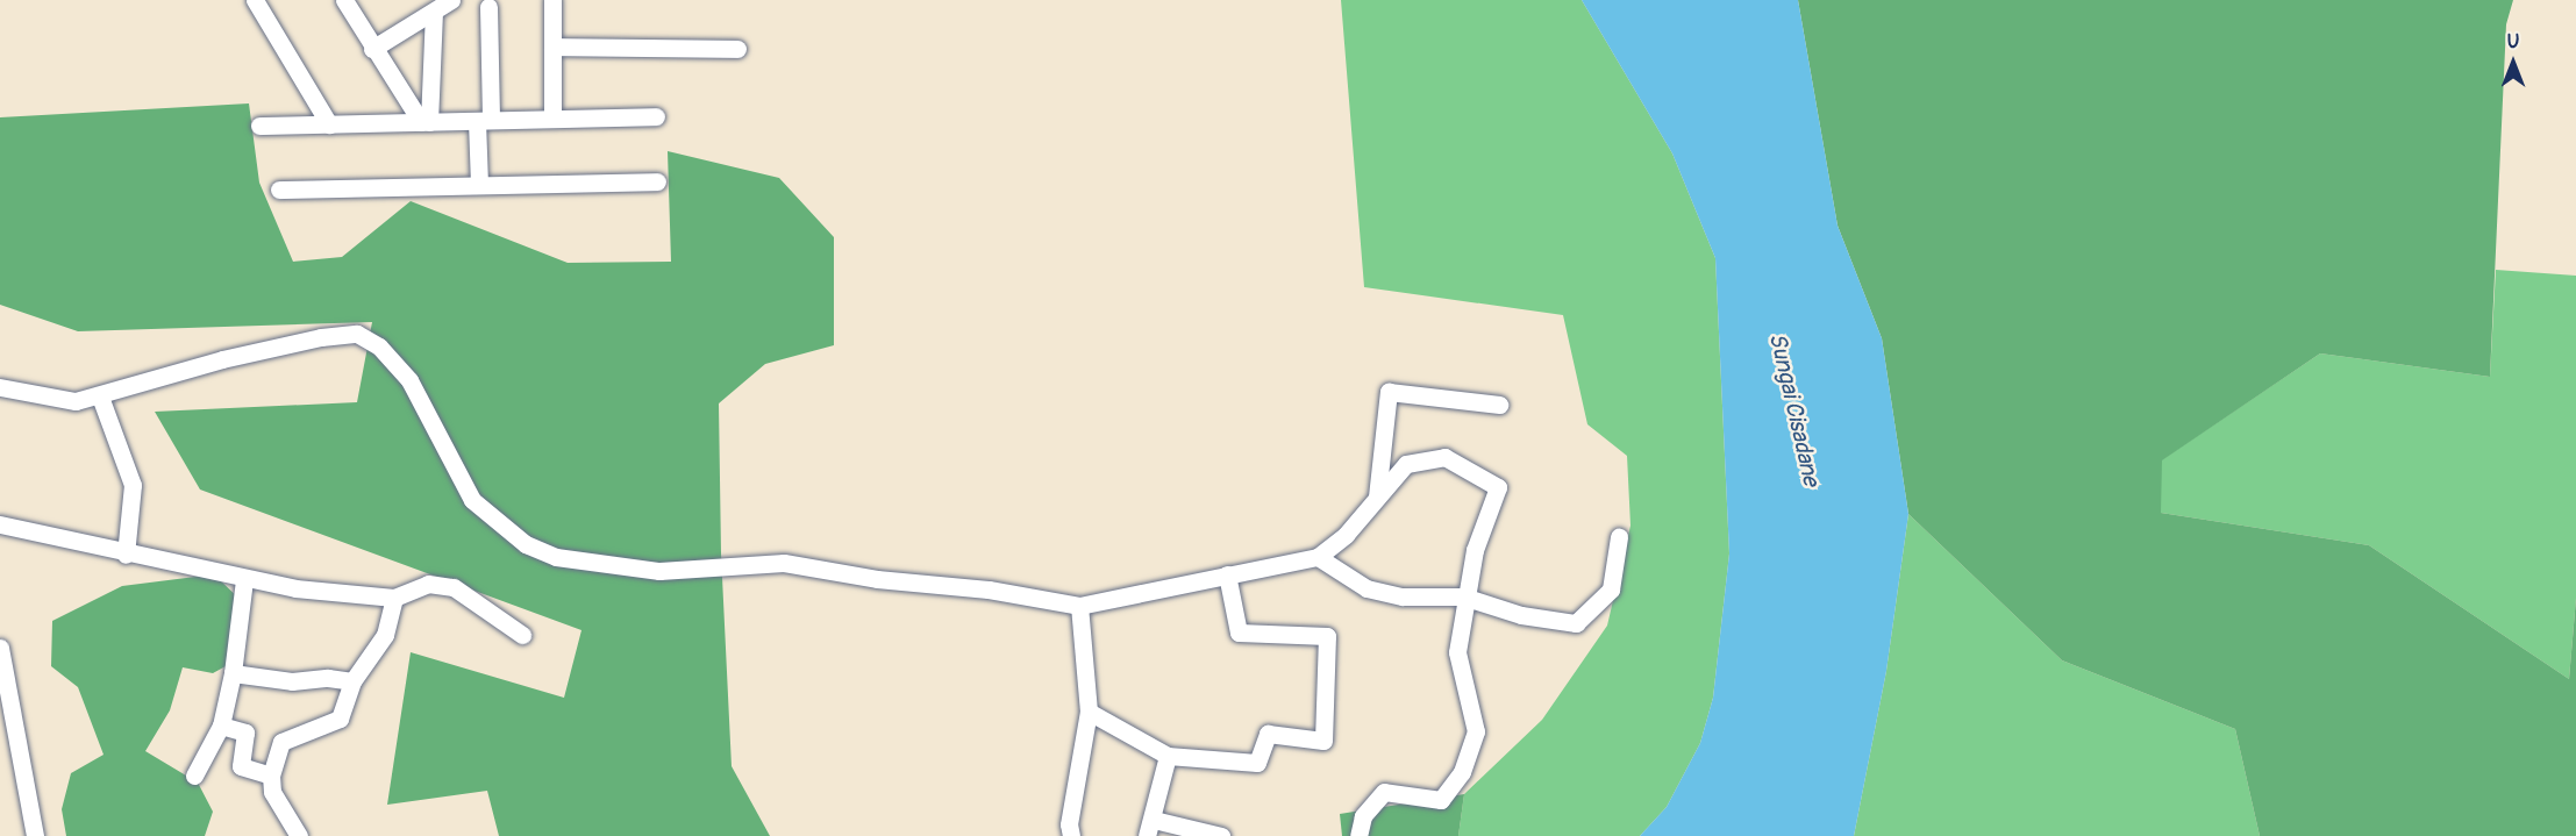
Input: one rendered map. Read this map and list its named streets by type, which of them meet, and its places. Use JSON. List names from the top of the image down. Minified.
{"water":["Sungai Cisadane"],"north":"top"}
